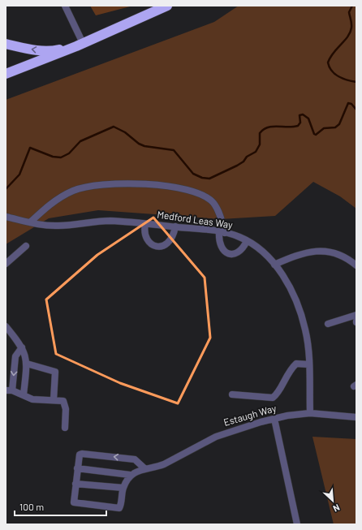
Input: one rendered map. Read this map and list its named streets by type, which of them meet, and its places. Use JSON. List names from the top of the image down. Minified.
{"streets":{"street":["Medford Leas Way","Estaugh Way"]},"crossings":[["Medford Leas Way","Estaugh Way"]],"scale_bar":"100 m","north":"bottom right"}
